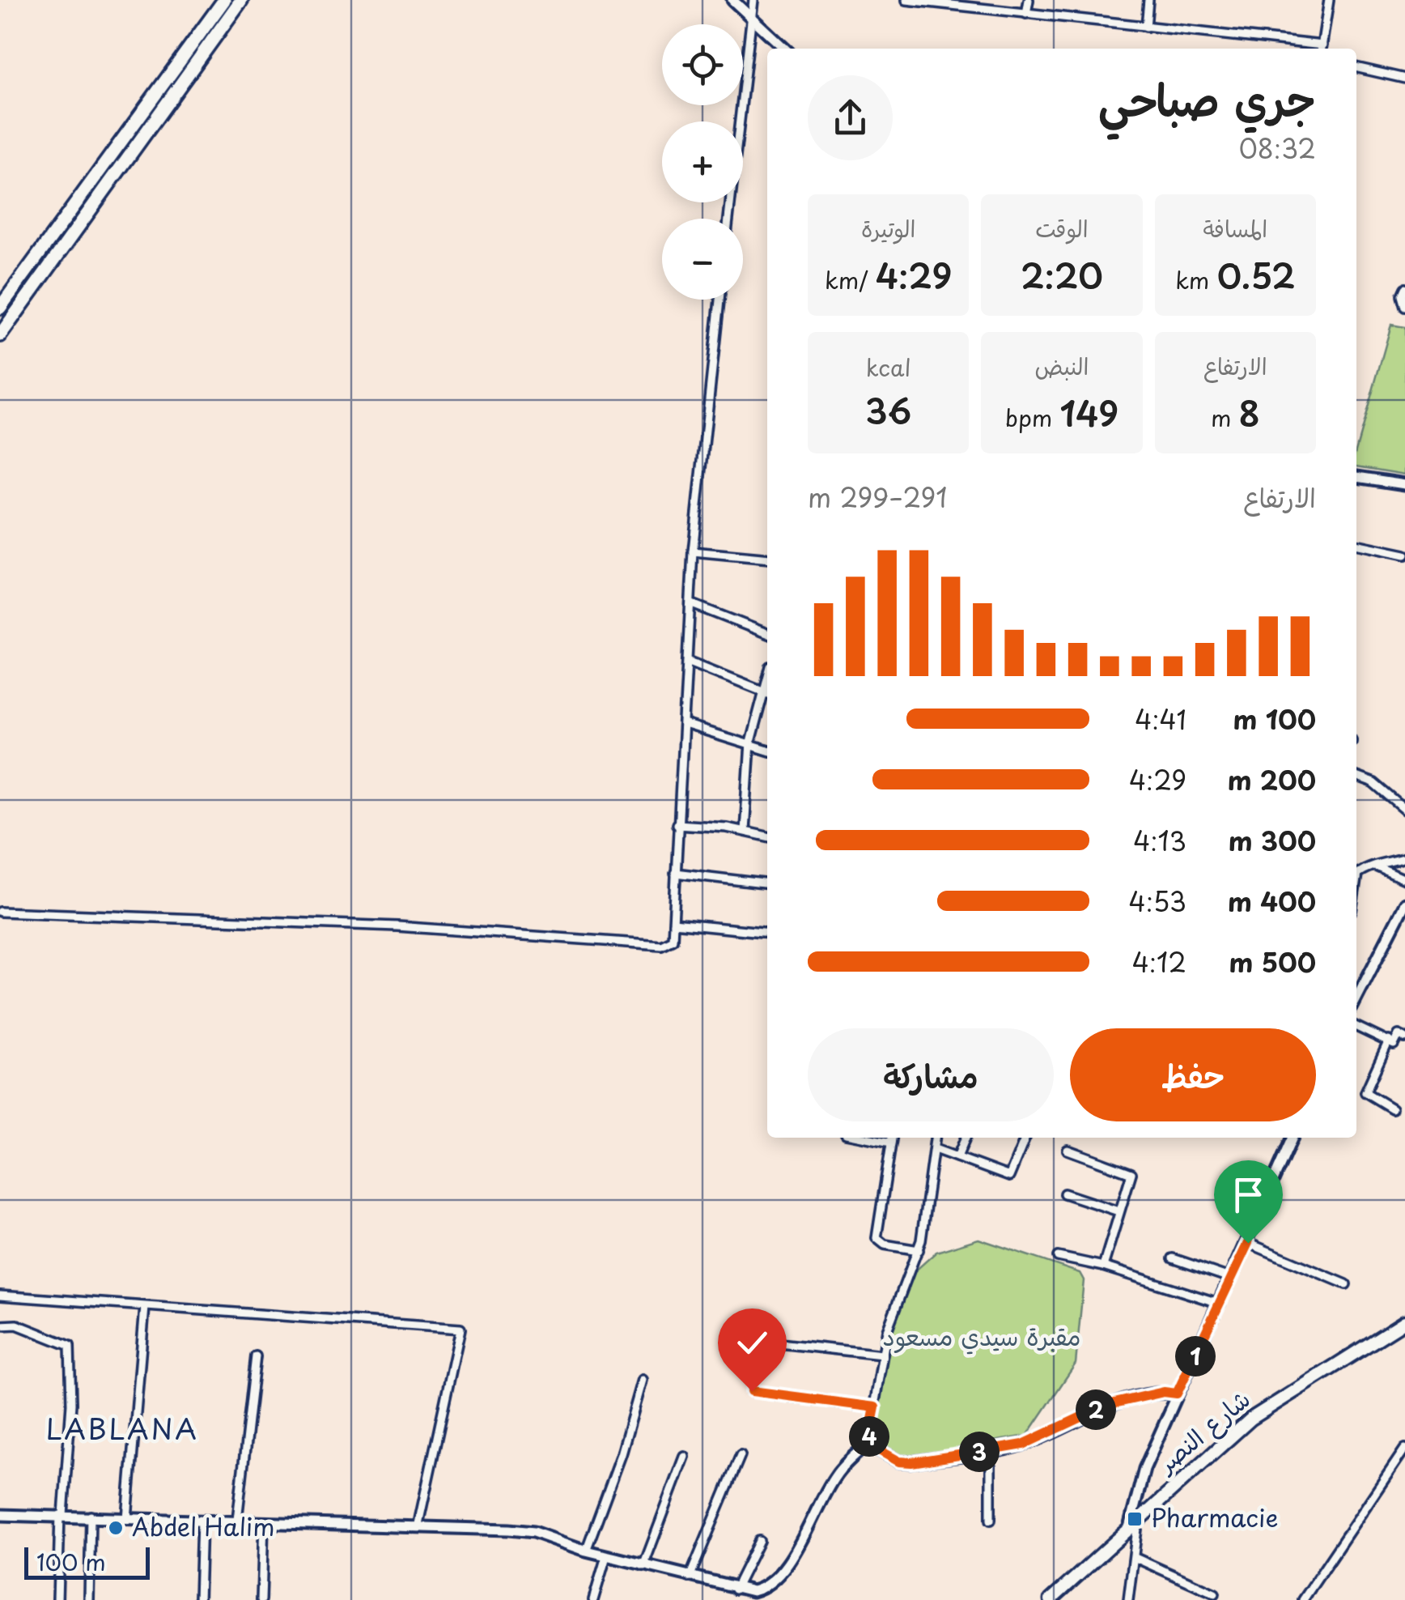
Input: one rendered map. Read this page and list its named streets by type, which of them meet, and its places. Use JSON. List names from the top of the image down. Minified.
{"streets":{"main road":["شارع النصر"]},"districts":["LABLANA"],"parks":["مقبرة سيدي مسعود"],"places":{"transit":["Pharmacie"],"other":["Abdel Halim"]},"scale_bar":"100 m","page":{"map_buttons":["+","−"],"heading":["جري صباحي","08:32"],"stats":[["المسافة","0.52 km"],["الوقت","2:20"],["الوتيرة","4:29 /km"],["الارتفاع","8 m"],["النبض","149 bpm"],["kcal","36"]],"chart":["الارتفاع","291–299 m"],"list":[{"name":"100 m","note":"4:41"},{"name":"200 m","note":"4:29"},{"name":"300 m","note":"4:13"},{"name":"400 m","note":"4:53"},{"name":"500 m","note":"4:12"}],"buttons":["حفظ","مشاركة"],"pins":["1","2","4","3"],"scale":"100 m"}}
